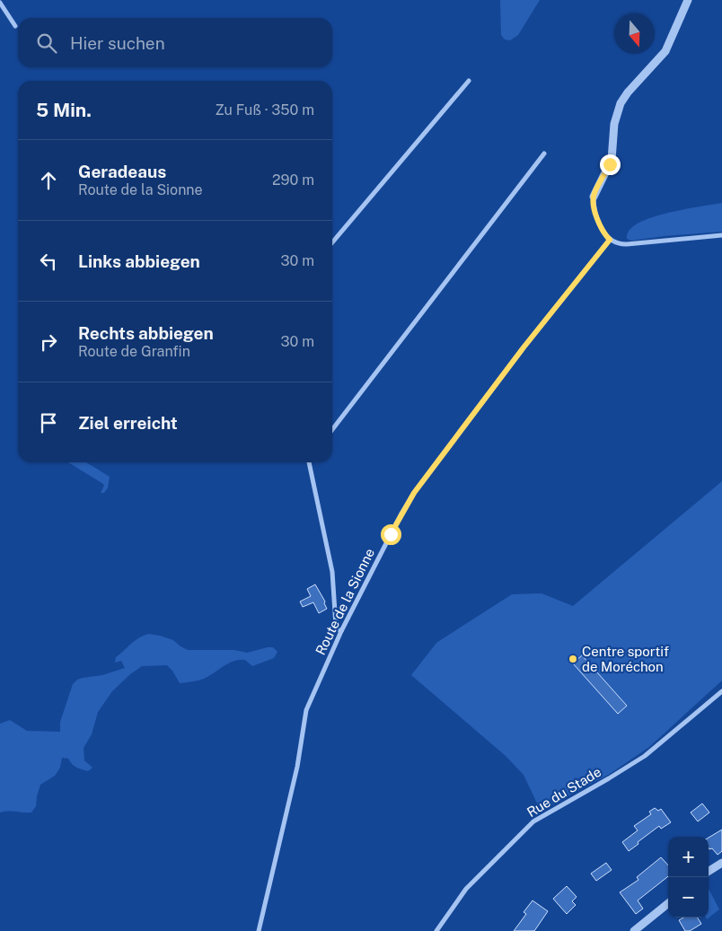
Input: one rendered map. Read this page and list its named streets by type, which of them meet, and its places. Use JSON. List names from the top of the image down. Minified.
{"streets":{"street":["Route de la Sionne","Rue du Stade"]},"places":["Centre sportif de Moréchon"],"north":"bottom","page":{"search":"Hier suchen","heading":["5 Min.","Zu Fuß · 350 m"],"list":[["Geradeaus","Route de la Sionne","290 m"],["Links abbiegen","30 m"],["Rechts abbiegen","Route de Granfin","30 m"],"Ziel erreicht"],"map_buttons":["+","−"]}}
